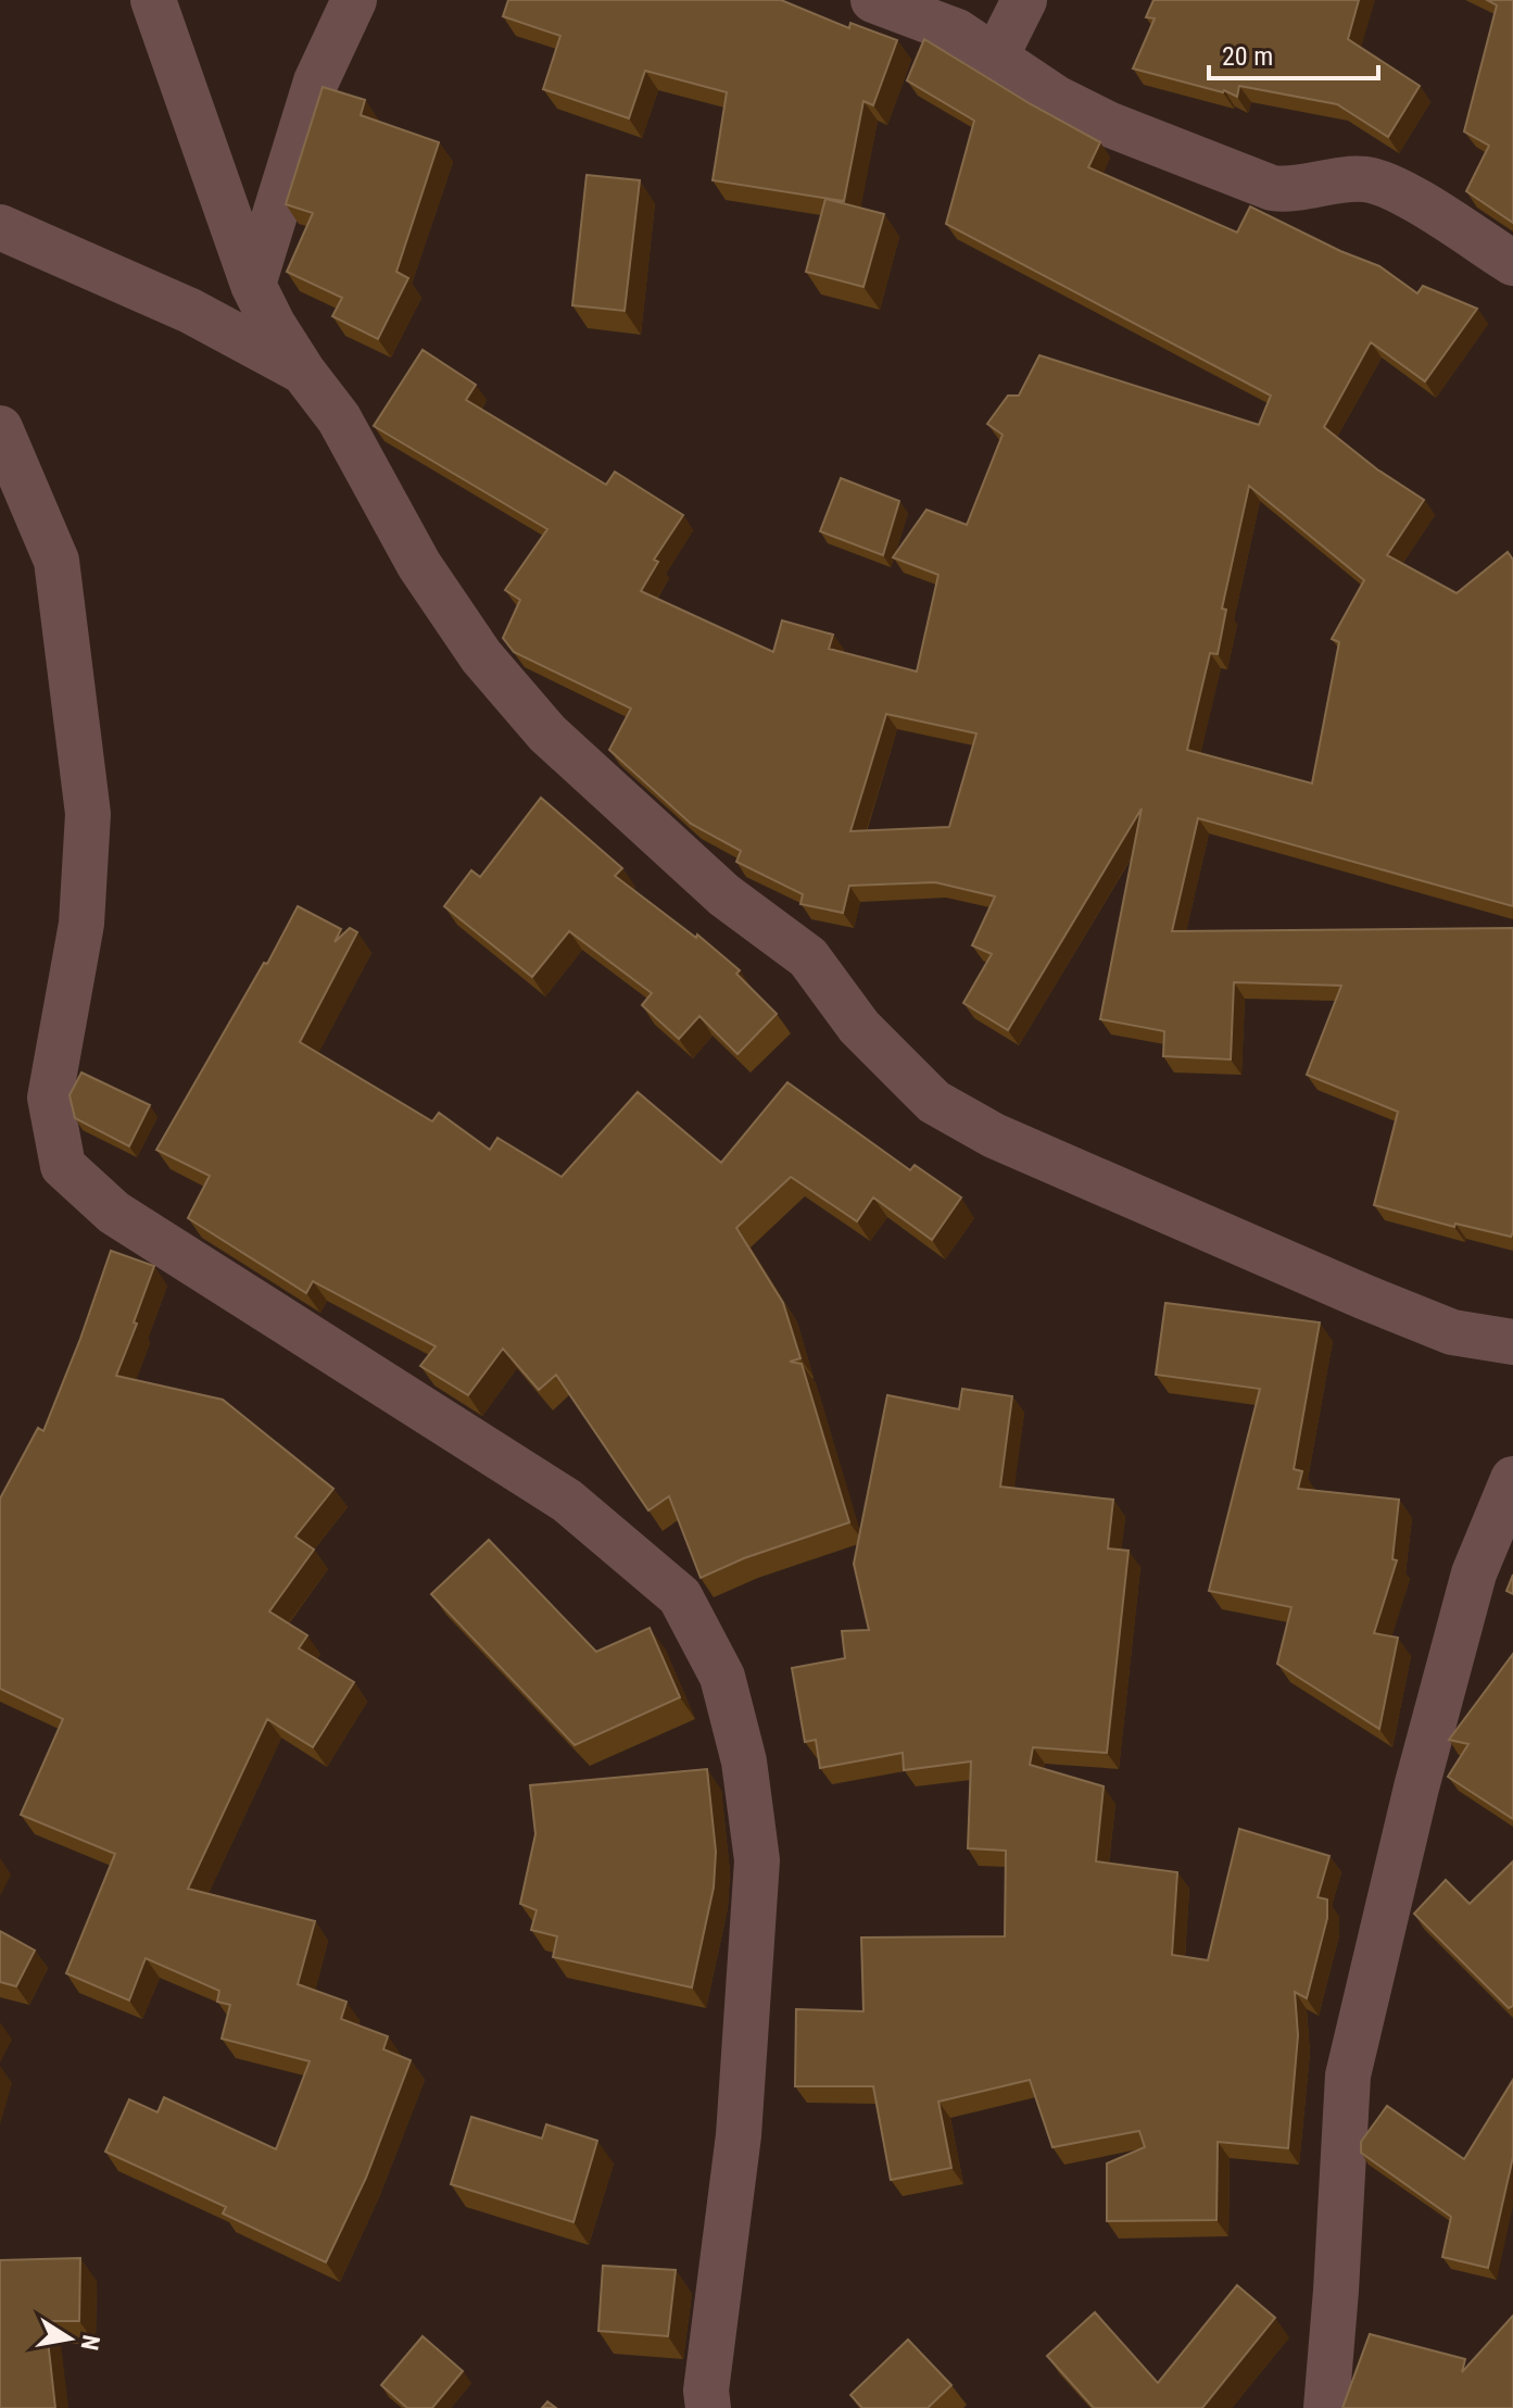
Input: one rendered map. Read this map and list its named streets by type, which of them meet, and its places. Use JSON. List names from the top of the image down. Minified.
{"scale_bar":"20 m","north":"right"}
